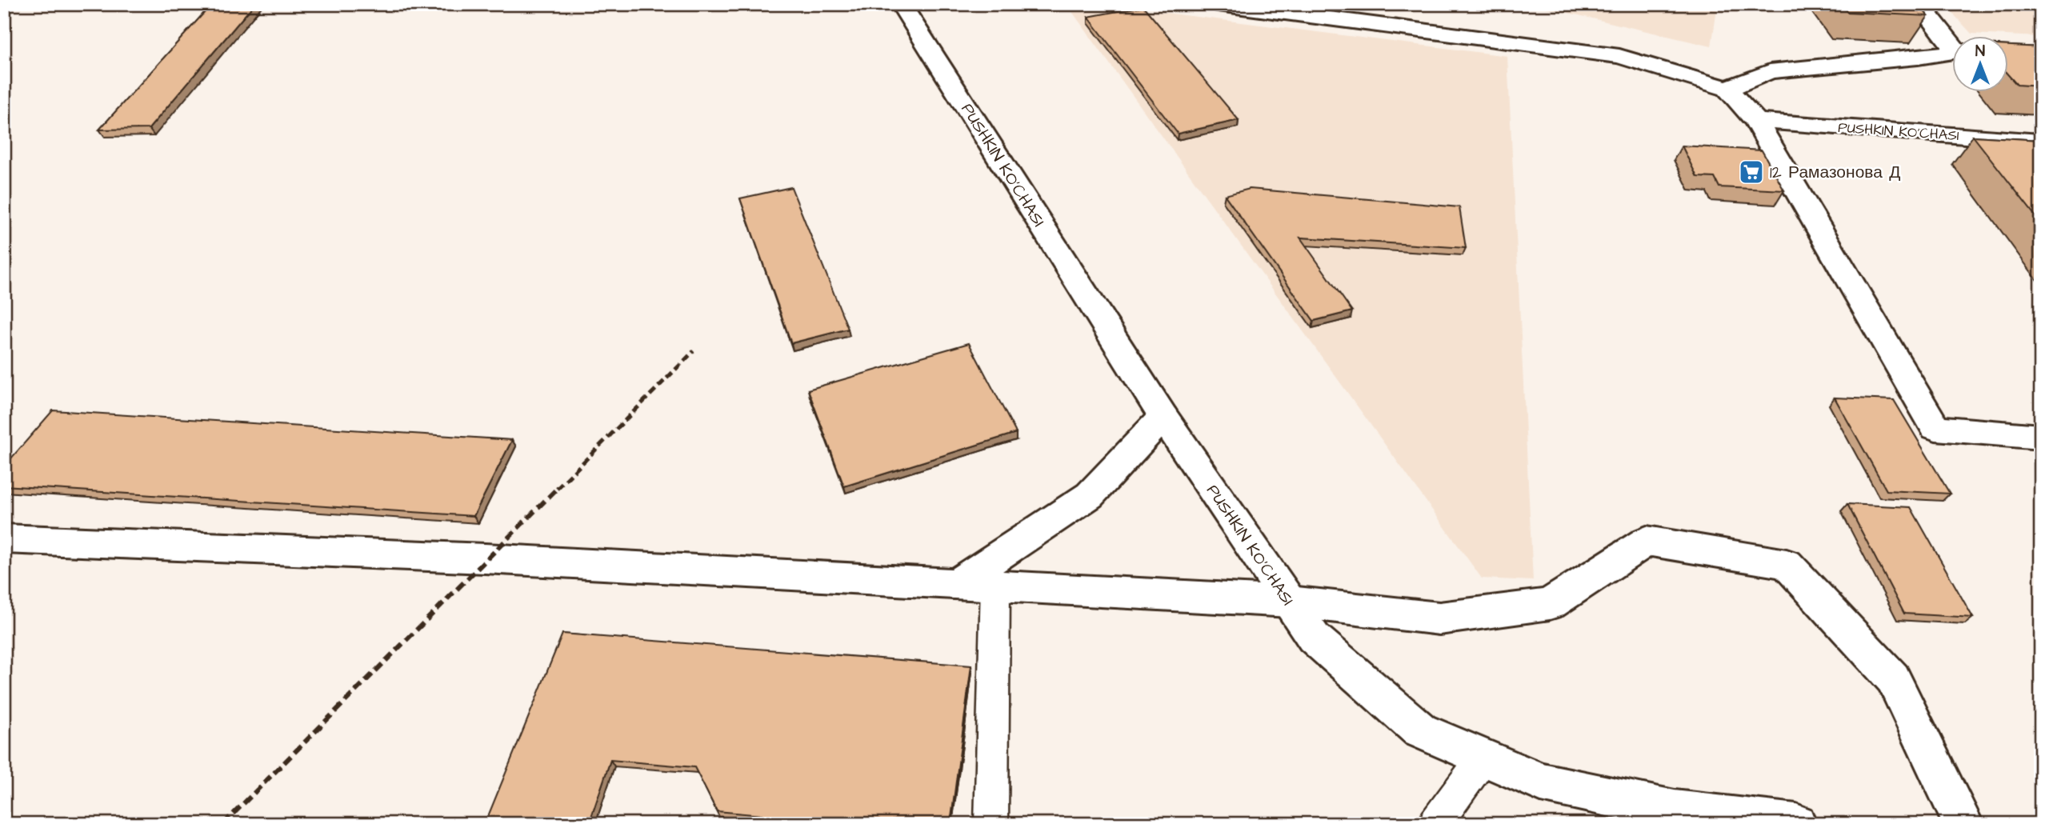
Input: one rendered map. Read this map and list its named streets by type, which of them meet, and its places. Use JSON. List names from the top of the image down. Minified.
{"streets":{"street":["PUSHKIN KO'CHASI"]},"places":{"supermarket":["12 Рамазонова Д"]},"north":"top"}
